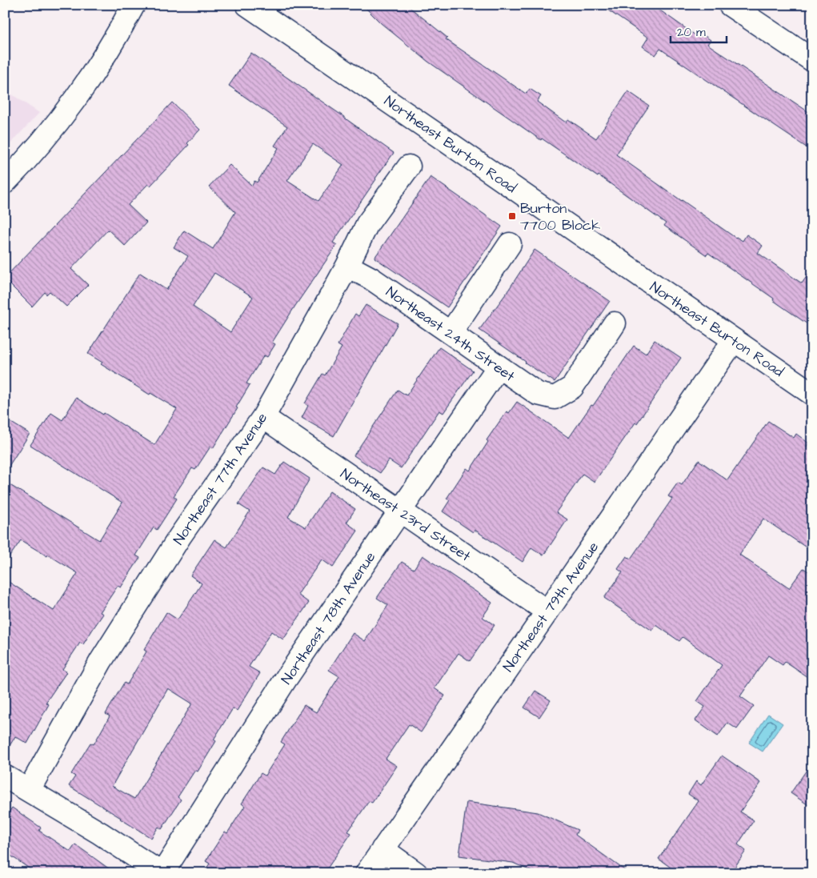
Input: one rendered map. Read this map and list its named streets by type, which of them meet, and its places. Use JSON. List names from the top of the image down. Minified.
{"streets":{"street":["Northeast Burton Road","Northeast 24th Street","Northeast 77th Avenue","Northeast 23rd Street","Northeast 79th Avenue","Northeast 78th Avenue"]},"crossings":[["Northeast Burton Road","Northeast 79th Avenue"],["Northeast 24th Street","Northeast 77th Avenue"],["Northeast 24th Street","Northeast 78th Avenue"],["Northeast 77th Avenue","Northeast 23rd Street"],["Northeast 23rd Street","Northeast 79th Avenue"],["Northeast 23rd Street","Northeast 78th Avenue"]],"places":{"transit":["Burton 7700 Block"]},"scale_bar":"20 m"}
